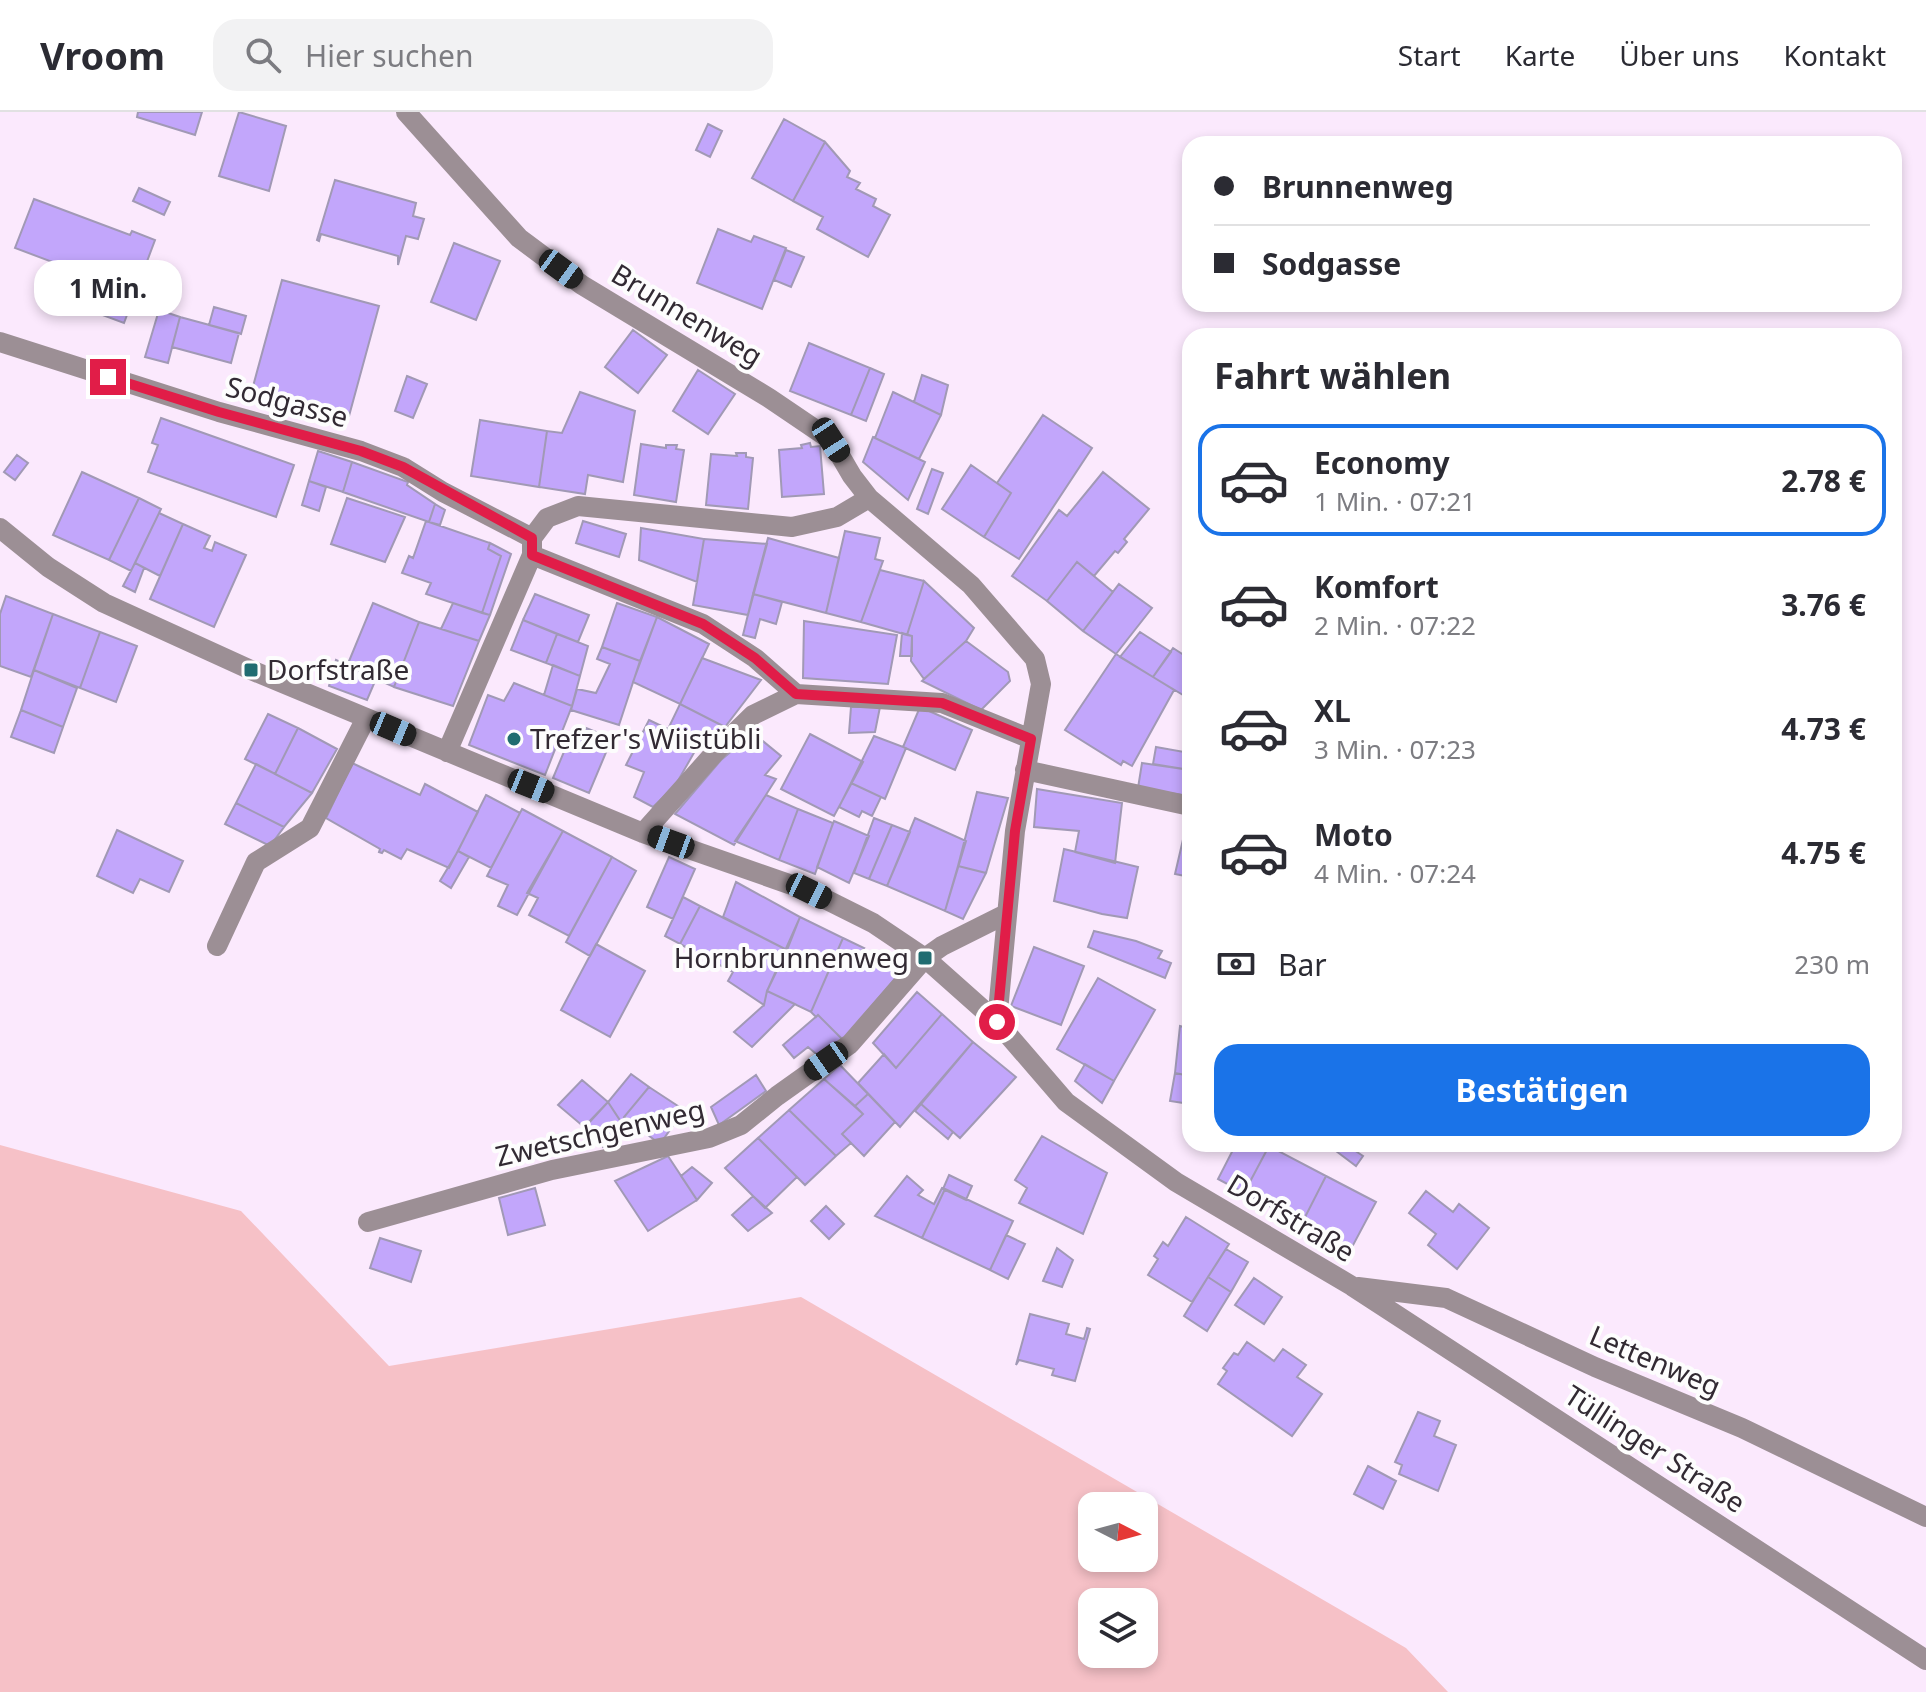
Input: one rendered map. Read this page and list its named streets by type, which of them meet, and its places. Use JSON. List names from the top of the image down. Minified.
{"streets":{"street":["Brunnenweg","Sodgasse","Zwetschgenweg","Dorfstraße","Lettenweg","Tüllinger Straße"]},"crossings":[["Brunnenweg","Dorfstraße"],["Zwetschgenweg","Dorfstraße"],["Dorfstraße","Lettenweg"],["Dorfstraße","Tüllinger Straße"],["Lettenweg","Tüllinger Straße"]],"places":{"transit":["Dorfstraße","Hornbrunnenweg"],"other":["Trefzer's Wiistübli"]},"north":"right","page":{"header":"Vroom","search":"Hier suchen","nav":["Start","Karte","Über uns","Kontakt"],"banner":["Brunnenweg","Sodgasse"],"bubble":"1 Min.","heading":"Fahrt wählen","list":[{"name":"Economy","note":"1 Min. · 07:21","value":"2.78 €"},{"name":"Komfort","note":"2 Min. · 07:22","value":"3.76 €"},{"name":"XL","note":"3 Min. · 07:23","value":"4.73 €"},{"name":"Moto","note":"4 Min. · 07:24","value":"4.75 €"}],"pay":["Bar","230 m"],"buttons":"Bestätigen"}}
